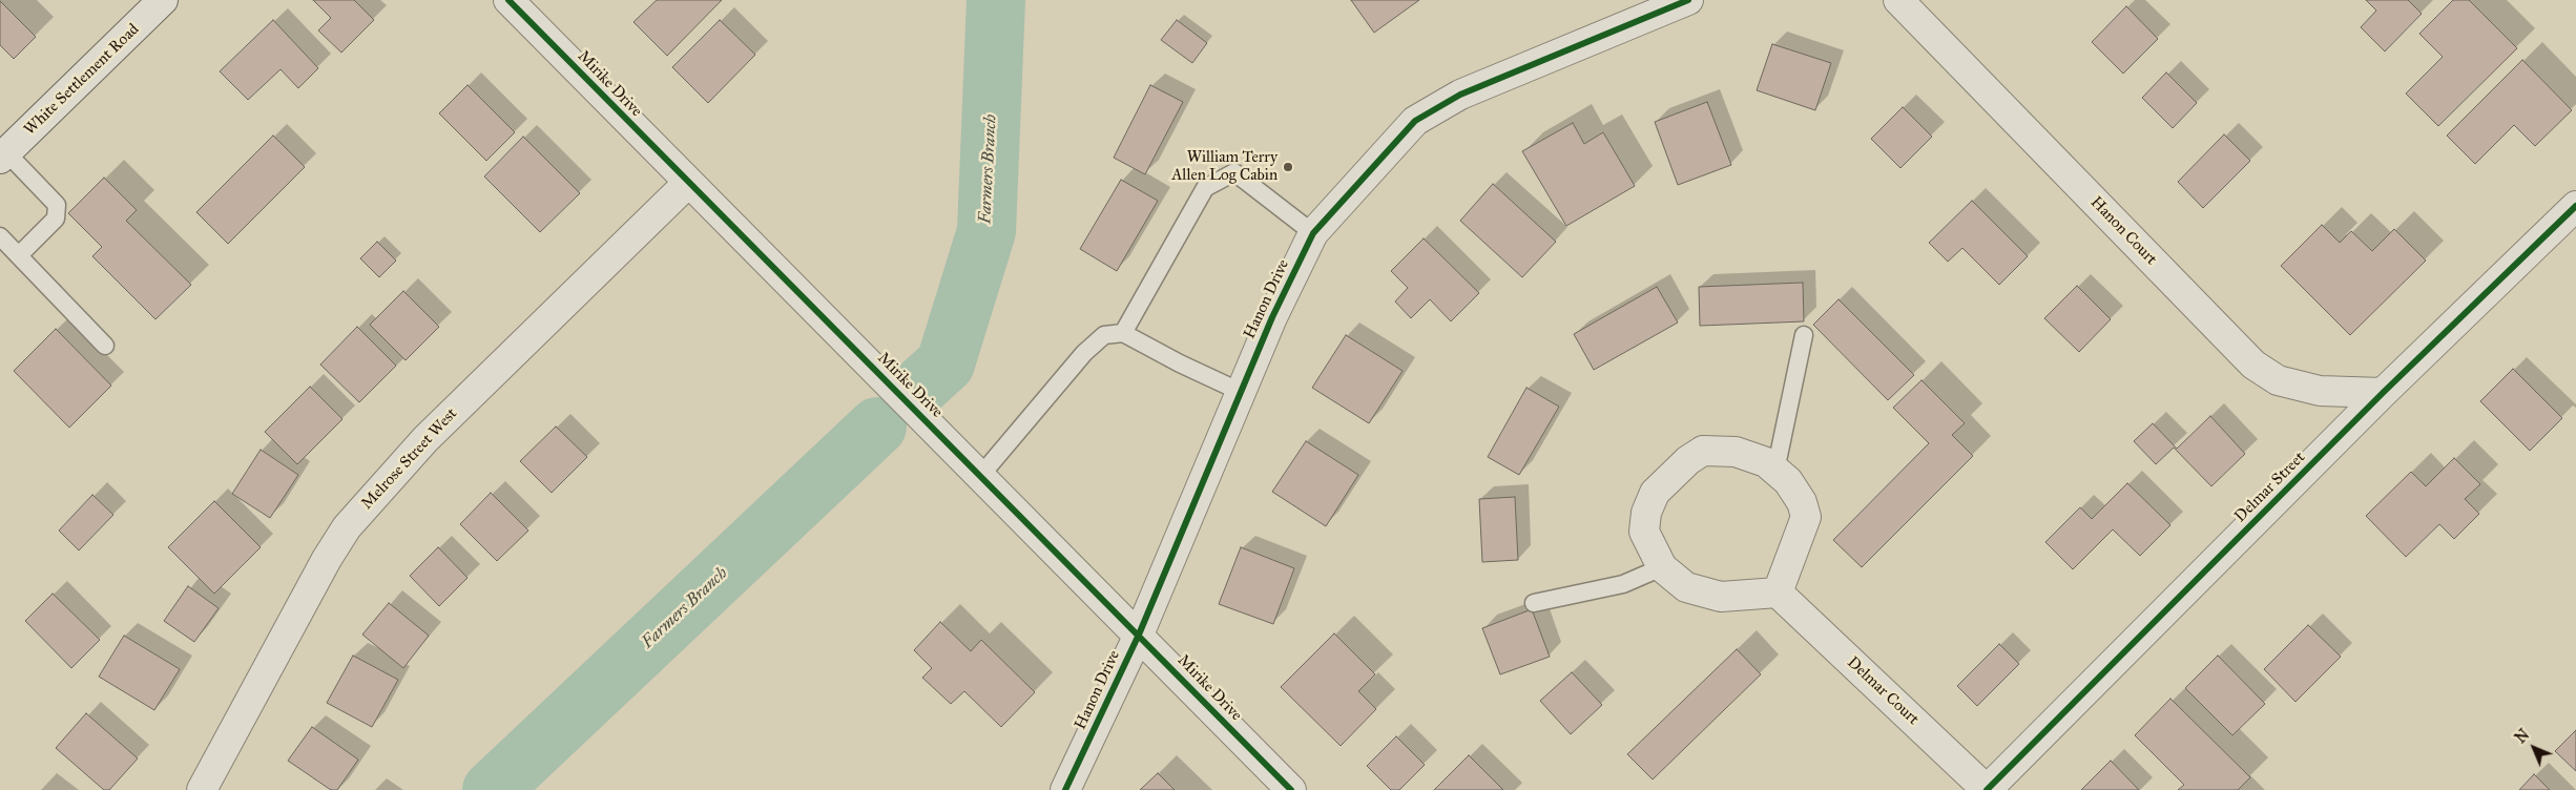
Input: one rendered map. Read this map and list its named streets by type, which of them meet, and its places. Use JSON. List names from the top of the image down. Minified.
{"streets":{"street":["White Settlement Road","Mirike Drive","Hanon Court","Hanon Drive","Melrose Street West","Delmar Street","Delmar Court"]},"crossings":[["Mirike Drive","Hanon Drive"],["Mirike Drive","Melrose Street West"],["Hanon Court","Delmar Street"],["Delmar Street","Delmar Court"]],"water":["Farmers Branch"],"places":["William Terry Allen Log Cabin"],"north":"top left"}
